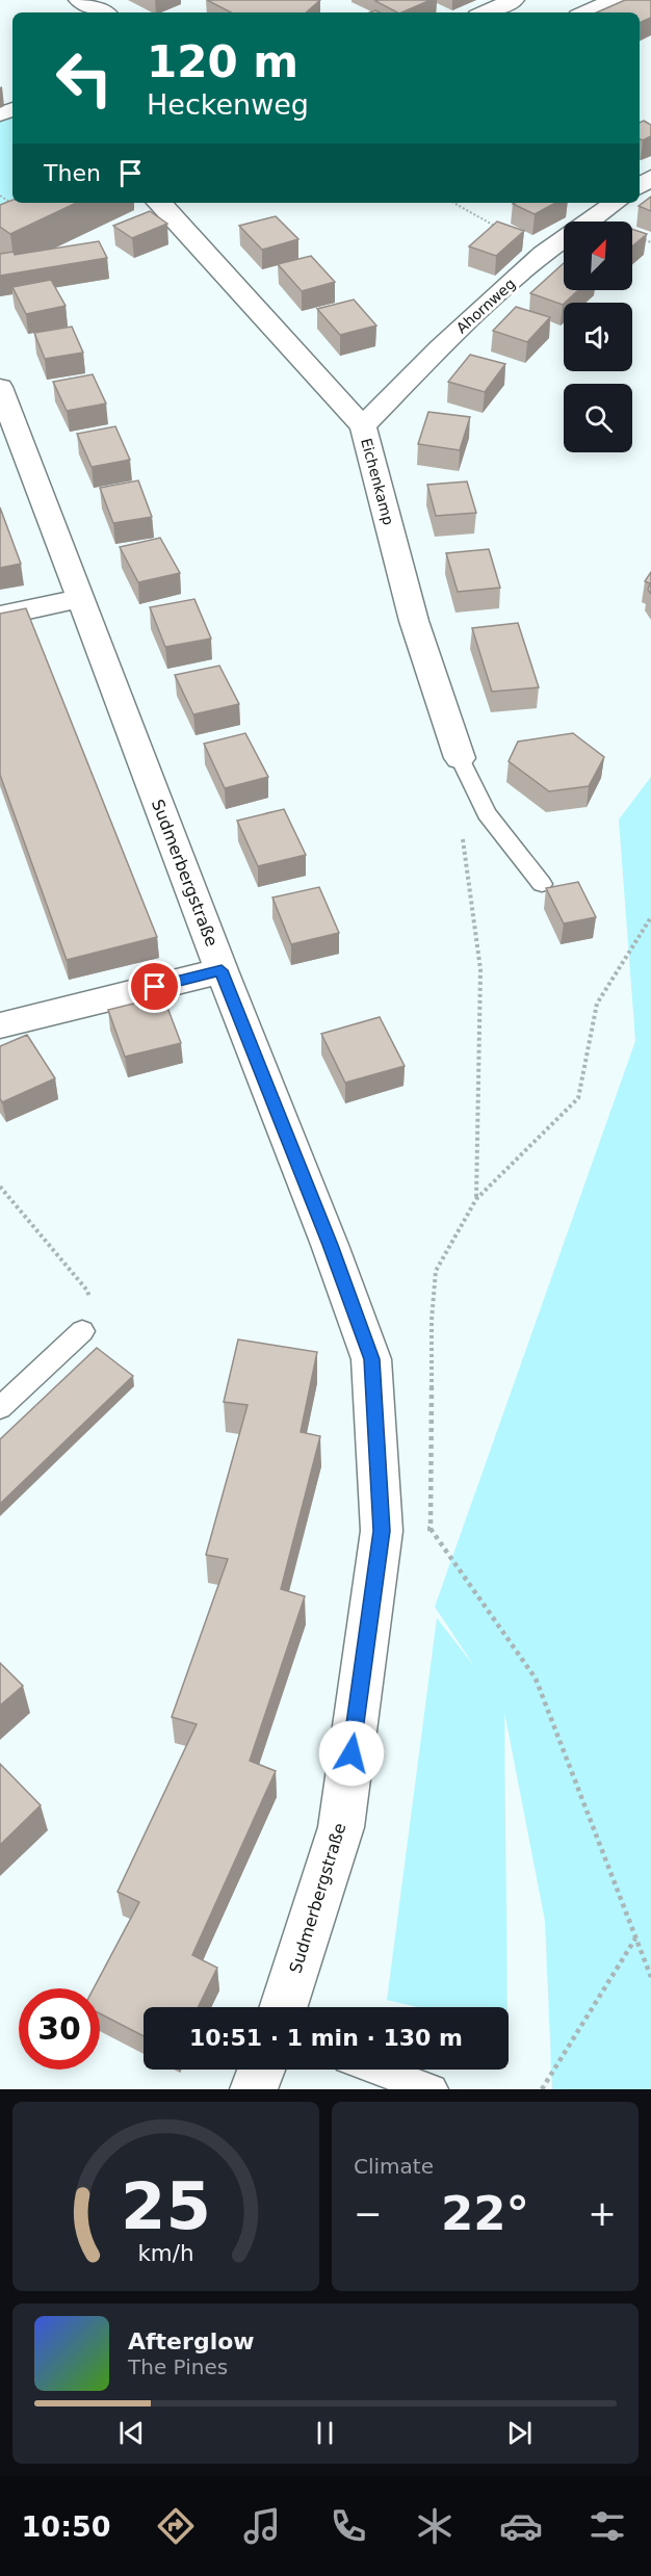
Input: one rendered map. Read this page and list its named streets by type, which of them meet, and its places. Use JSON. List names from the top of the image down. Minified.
{"streets":{"street":["Ahornweg","Eichenkamp","Sudmerbergstraße"]},"crossings":[["Ahornweg","Eichenkamp"]],"north":"top right","page":{"turn":["120 m","Heckenweg"],"then":"Then","limit":"30","trip":"10:51 · 1 min · 130 m","tile":"Climate","heat":["−","22°","+"],"song":["Afterglow","The Pines"],"tabs":"10:50","gauge":["25","km/h"]}}
